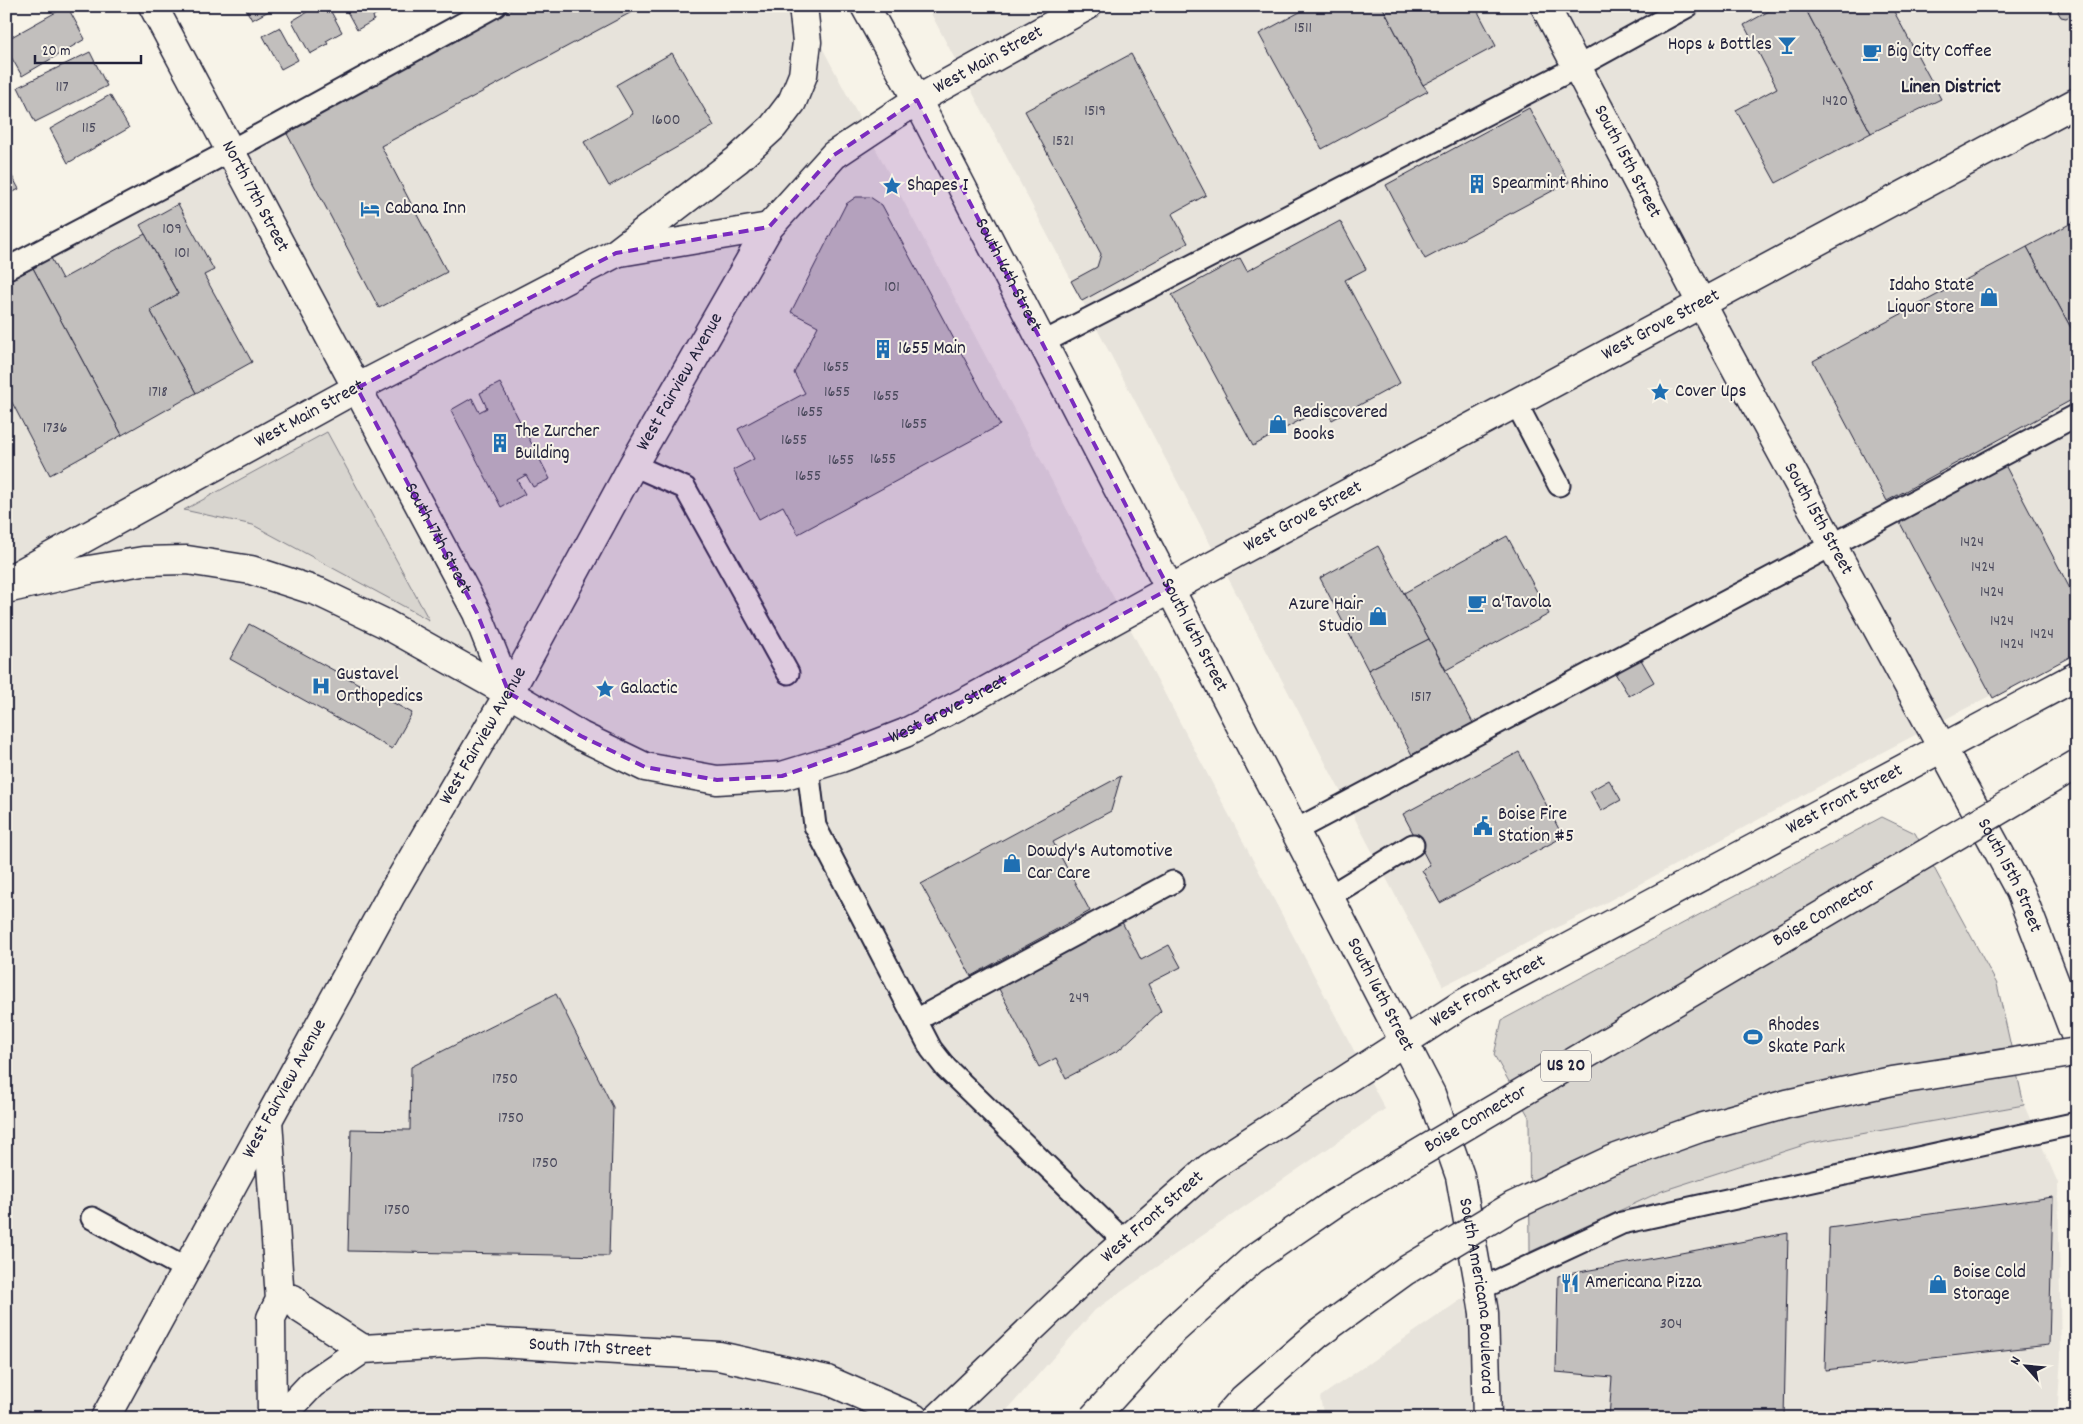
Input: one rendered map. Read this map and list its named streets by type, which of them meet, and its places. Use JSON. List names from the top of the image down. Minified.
{"streets":{"main road":["West Main Street","South 15th Street","North 17th Street","South 16th Street","West Grove Street","West Fairview Avenue","South 17th Street","West Front Street","Boise Connector","US 20","South Americana Boulevard"]},"crossings":[["West Main Street","North 17th Street"],["West Main Street","South 16th Street"],["West Main Street","West Fairview Avenue"],["West Main Street","South 17th Street"],["South 15th Street","West Grove Street"],["South 15th Street","West Front Street"],["North 17th Street","South 17th Street"],["South 16th Street","West Grove Street"],["South 16th Street","West Fairview Avenue"],["South 16th Street","West Front Street"],["South 16th Street","South Americana Boulevard"],["West Grove Street","West Fairview Avenue"],["West Grove Street","South 17th Street"],["West Fairview Avenue","South 17th Street"]],"districts":["Linen District"],"places":{"bar":["Hops & Bottles"],"cafe":["Big City Coffee","a'Tavola"],"building":["Spearmint Rhino","1655 Main","The Zurcher Building"],"place":["Shapes I","Cover Ups","Galactic"],"hotel":["Cabana Inn"],"shop":["Idaho State Liquor Store","Rediscovered Books","Azure Hair Studio","Dowdy's Automotive Car Care","Boise Cold Storage"],"hospital":["Gustavel Orthopedics"],"public building":["Boise Fire Station #5"],"sports":["Rhodes Skate Park"],"restaurant":["Americana Pizza"]},"house_numbers":["1511","117","1420","1519","1600","115","1521","109","101","101","1655","1718","1655","1655","1655","1655","1736","1655","1655","1655","1655","1424","1424","1424","1424","1424","1424","1517","249","1750","1750","1750","1750","304"],"scale_bar":"20 m","north":"top left"}
